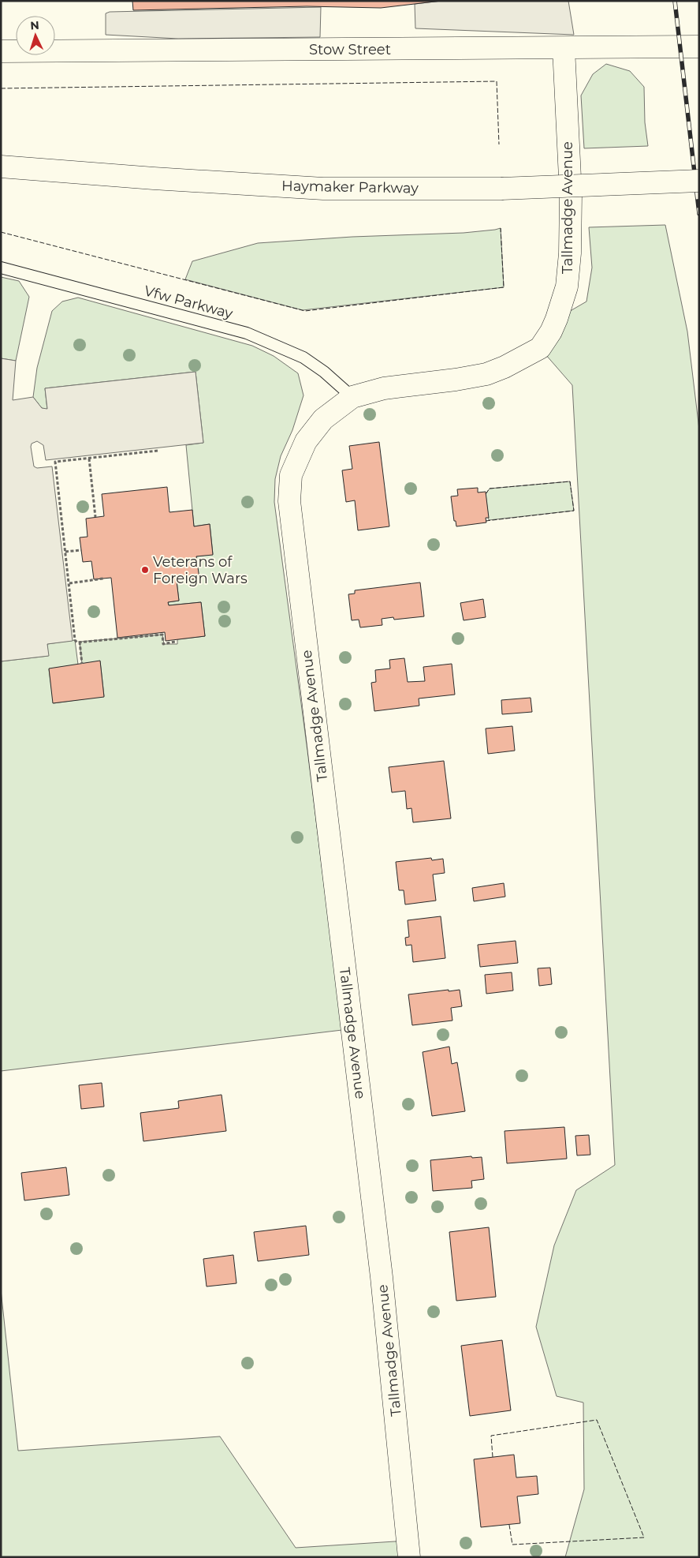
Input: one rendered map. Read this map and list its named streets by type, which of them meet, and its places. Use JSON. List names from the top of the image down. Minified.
{"streets":{"street":["Stow Street","Haymaker Parkway","Tallmadge Avenue"],"lane":["Vfw Parkway"]},"crossings":[["Stow Street","Tallmadge Avenue"],["Tallmadge Avenue","Vfw Parkway"]],"places":["Veterans of Foreign Wars"],"north":"top"}
